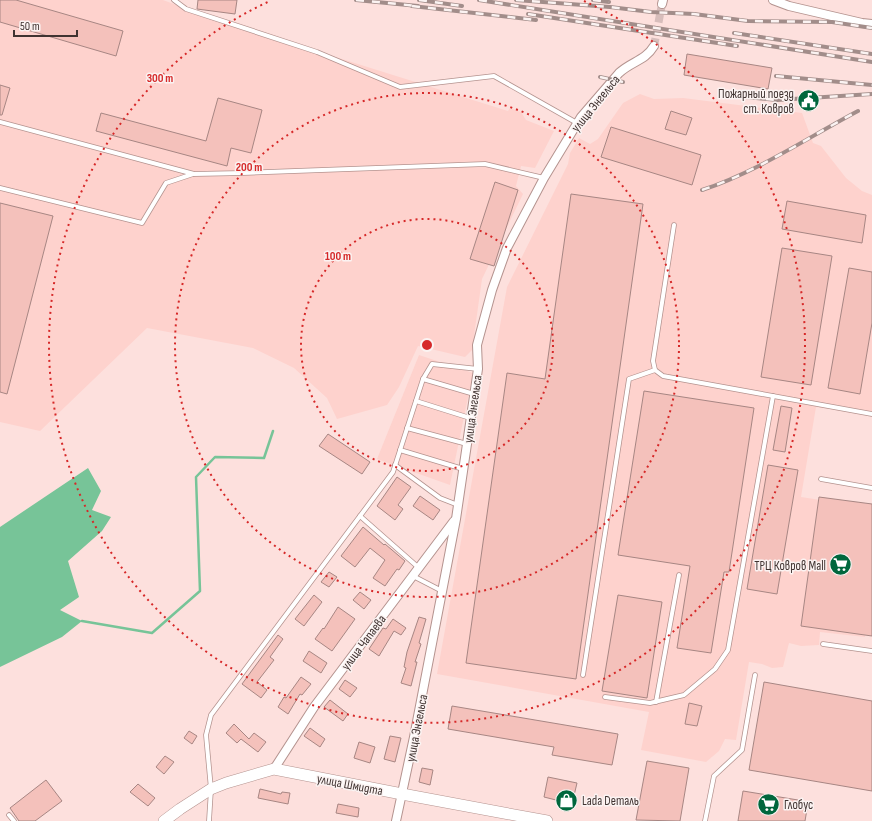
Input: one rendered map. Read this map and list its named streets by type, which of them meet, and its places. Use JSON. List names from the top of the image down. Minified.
{"streets":{"main road":["улица Шмидта"],"street":["улица Энгельса","улица Чапаева"]},"crossings":[["улица Энгельса","улица Чапаева"],["улица Энгельса","улица Шмидта"],["улица Чапаева","улица Шмидта"]],"places":{"public building":["Пожарный поезд ст. Ковров"],"supermarket":["ТРЦ Ковров Mall","Глобус"],"shop":["Lada Dеталь"]},"scale_bar":"50 m","rings":["300 m","200 m","100 m"]}
